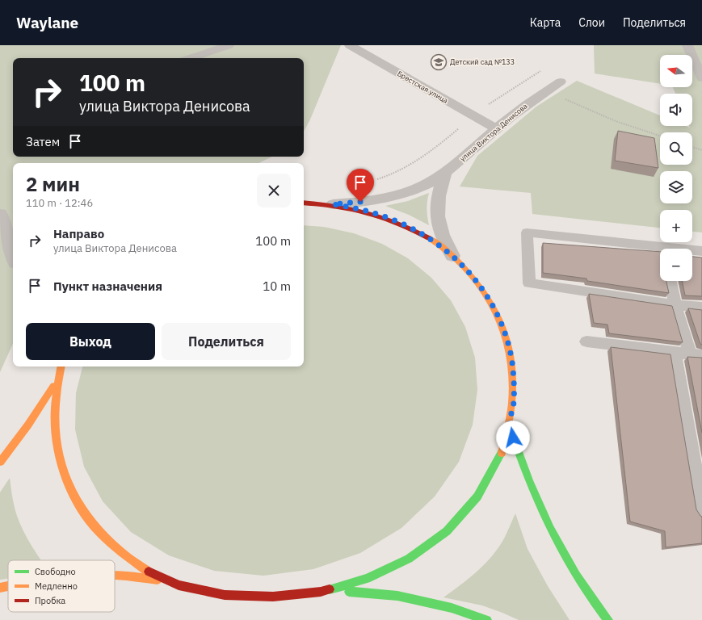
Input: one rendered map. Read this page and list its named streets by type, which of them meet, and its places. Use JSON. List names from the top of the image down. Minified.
{"streets":{"street":["Брестская улица","улица Виктора Денисова"]},"crossings":[["Брестская улица","улица Виктора Денисова"]],"places":{"school or university":["Детский сад №133"]},"legend":["Свободно","Медленно","Пробка"],"north":"left","page":{"header":"Waylane","nav":["Карта","Слои","Поделиться"],"map_buttons":["+","−"],"turn":["100 m","улица Виктора Денисова"],"then":"Затем","heading":["2 мин","110 m · 12:46"],"list":[{"name":"Направо","note":"улица Виктора Денисова","value":"100 m"},{"name":"Пункт назначения","value":"10 m"}],"buttons":["Выход","Поделиться"]}}
